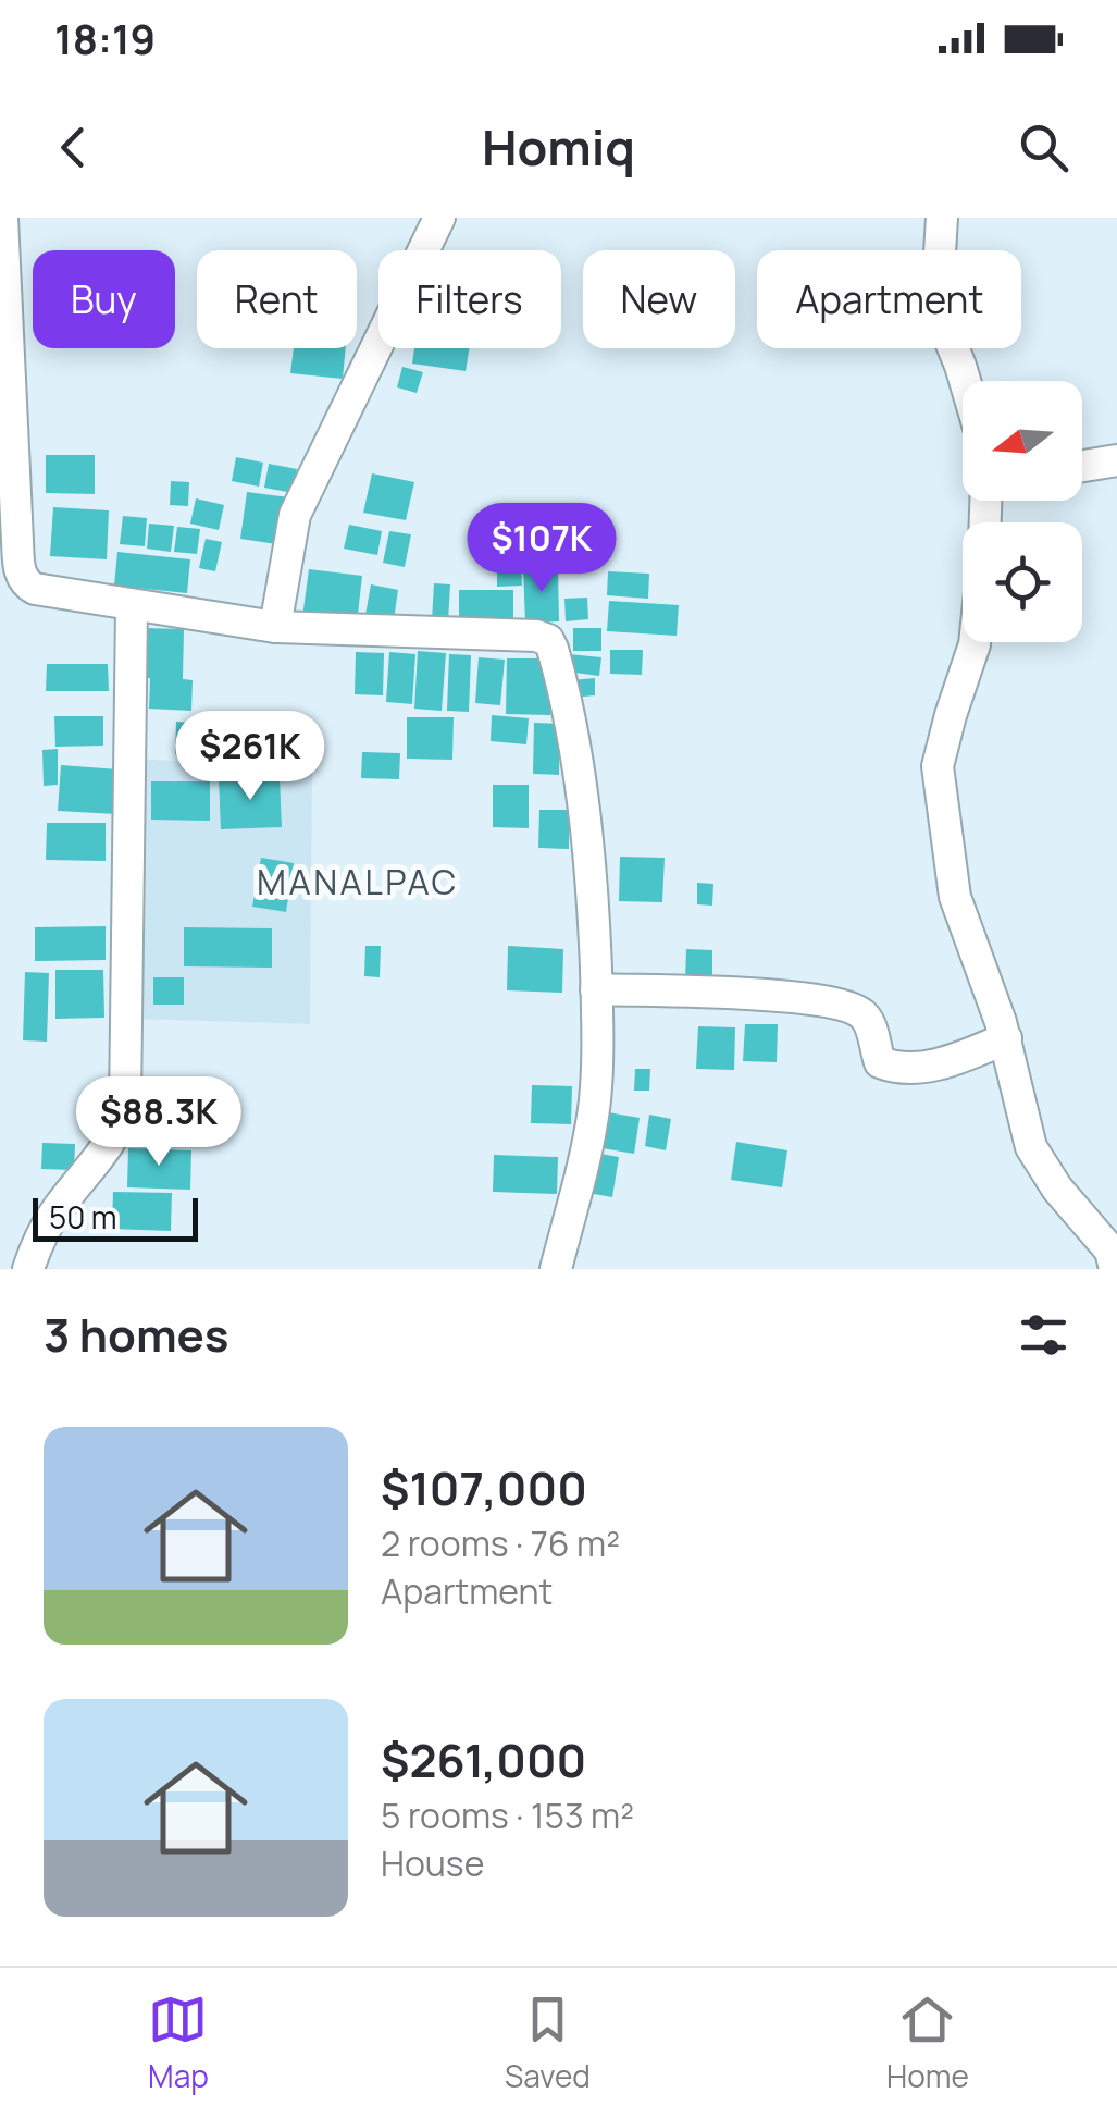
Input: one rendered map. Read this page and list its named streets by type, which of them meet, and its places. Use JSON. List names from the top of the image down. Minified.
{"districts":["MANALPAC"],"scale_bar":"50 m","north":"left","page":{"status":"18:19","header":"Homiq","chip":["Buy","Rent","Filters","New","Apartment"],"price":["$107K","$261K","$88.3K"],"scale":"50 m","heading":"3 homes","list":[{"name":"$107,000","note":"2 rooms · 76 m² · Apartment"},{"name":"$261,000","note":"5 rooms · 153 m² · House"}],"tabs":["Map","Saved","Home"]}}
